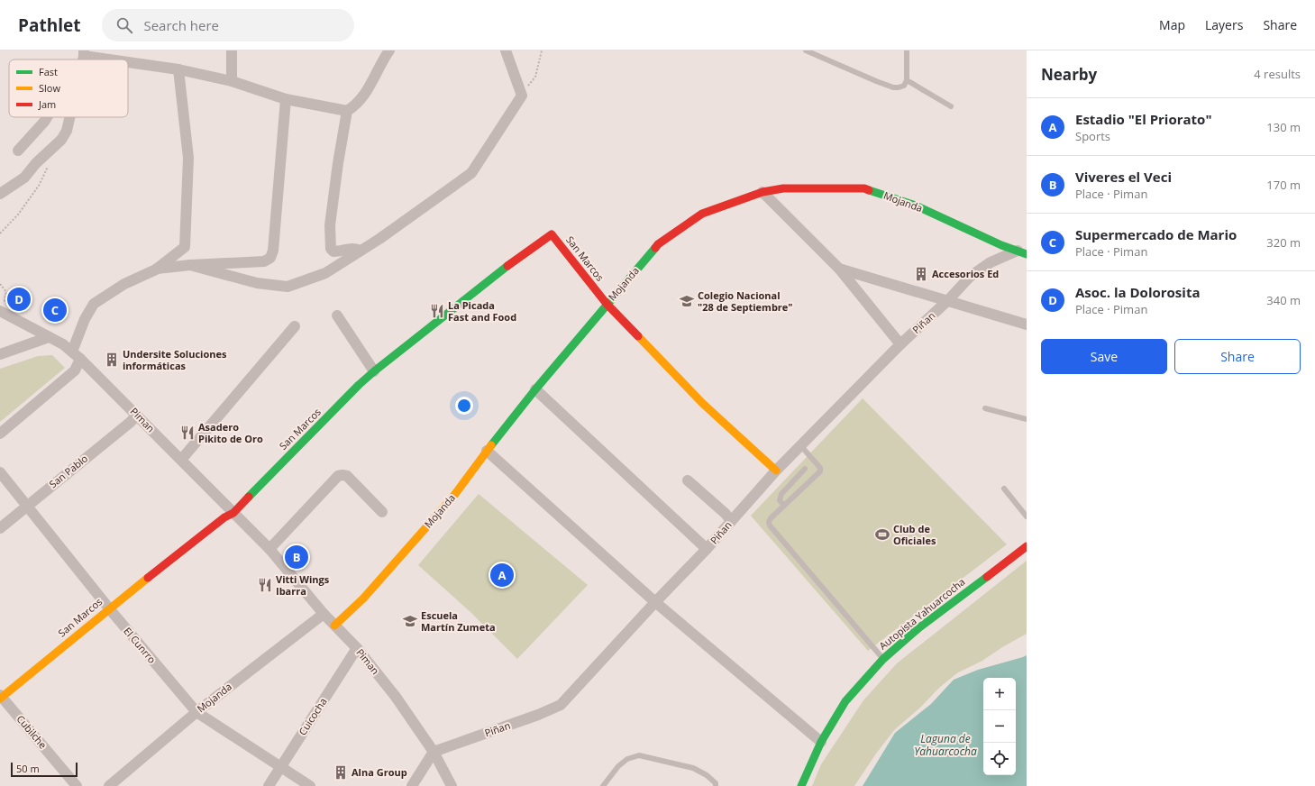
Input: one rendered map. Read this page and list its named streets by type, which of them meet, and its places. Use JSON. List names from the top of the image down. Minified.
{"streets":{"street":["Mojanda","San Marcos","Piñan","Piman","San Pablo","Autopista Yahuarcocha","El Cunrro","Cuicocha","Cubilche"]},"crossings":[["Mojanda","San Marcos"],["Mojanda","Piñan"],["Mojanda","Piman"],["Mojanda","El Cunrro"],["San Marcos","Piman"],["San Marcos","El Cunrro"],["San Marcos","Cubilche"],["Piñan","Piman"],["Piman","San Pablo"],["Piman","Cuicocha"],["San Pablo","El Cunrro"],["El Cunrro","Cuicocha"]],"water":["Laguna de Yahuarcocha"],"places":{"building":["Accesorios Ed","Undersite Soluciones informáticas","Alna Group"],"school or university":["Colegio Nacional \"28 de Septiembre\"","Escuela Martín Zumeta"],"restaurant":["La Picada Fast and Food","Asadero Pikito de Oro","Vitti Wings Ibarra"],"sports":["Club de Oficiales"]},"legend":["Fast","Slow","Jam"],"scale_bar":"50 m","page":{"header":"Pathlet","search":"Search here","nav":["Map","Layers","Share"],"heading":["Nearby","4 results"],"list":[{"mark":"A","name":"Estadio \"El Priorato\"","note":"Sports","value":"130 m"},{"mark":"B","name":"Viveres el Veci","note":"Place · Piman","value":"170 m"},{"mark":"C","name":"Supermercado de Mario","note":"Place · Piman","value":"320 m"},{"mark":"D","name":"Asoc. la Dolorosita","note":"Place · Piman","value":"340 m"}],"pins":["D","C","B","A"],"buttons":["Save","Share"],"map_buttons":["+","−"],"scale":"50 m"}}
